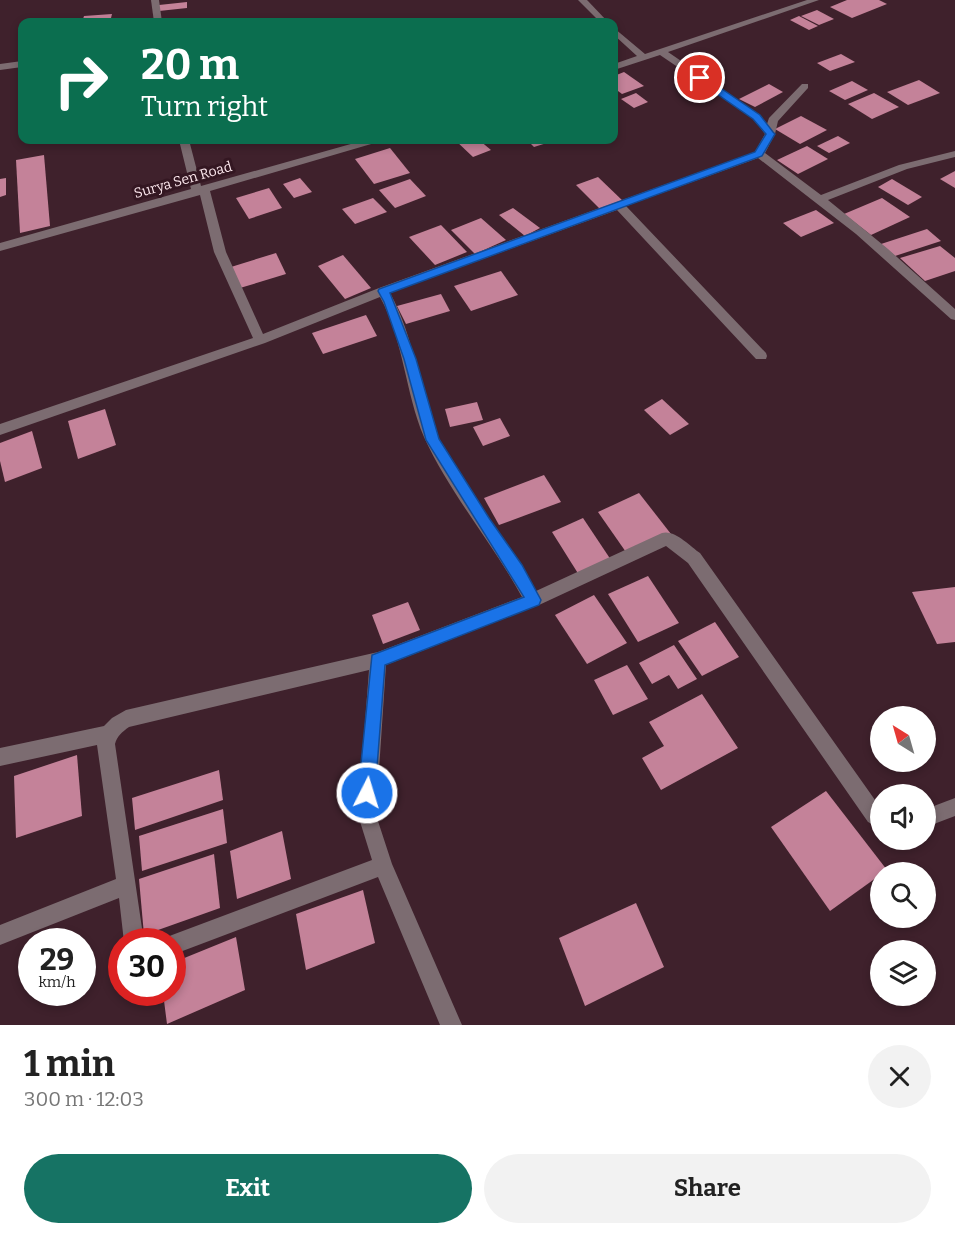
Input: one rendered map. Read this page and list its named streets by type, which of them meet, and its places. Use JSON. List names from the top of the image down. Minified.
{"streets":{"street":["Surya Sen Road"]},"north":"top left","page":{"turn":["20 m","Turn right"],"speed":"29 km/h","limit":"30","heading":["1 min","300 m · 12:03"],"buttons":["Exit","Share"]}}
